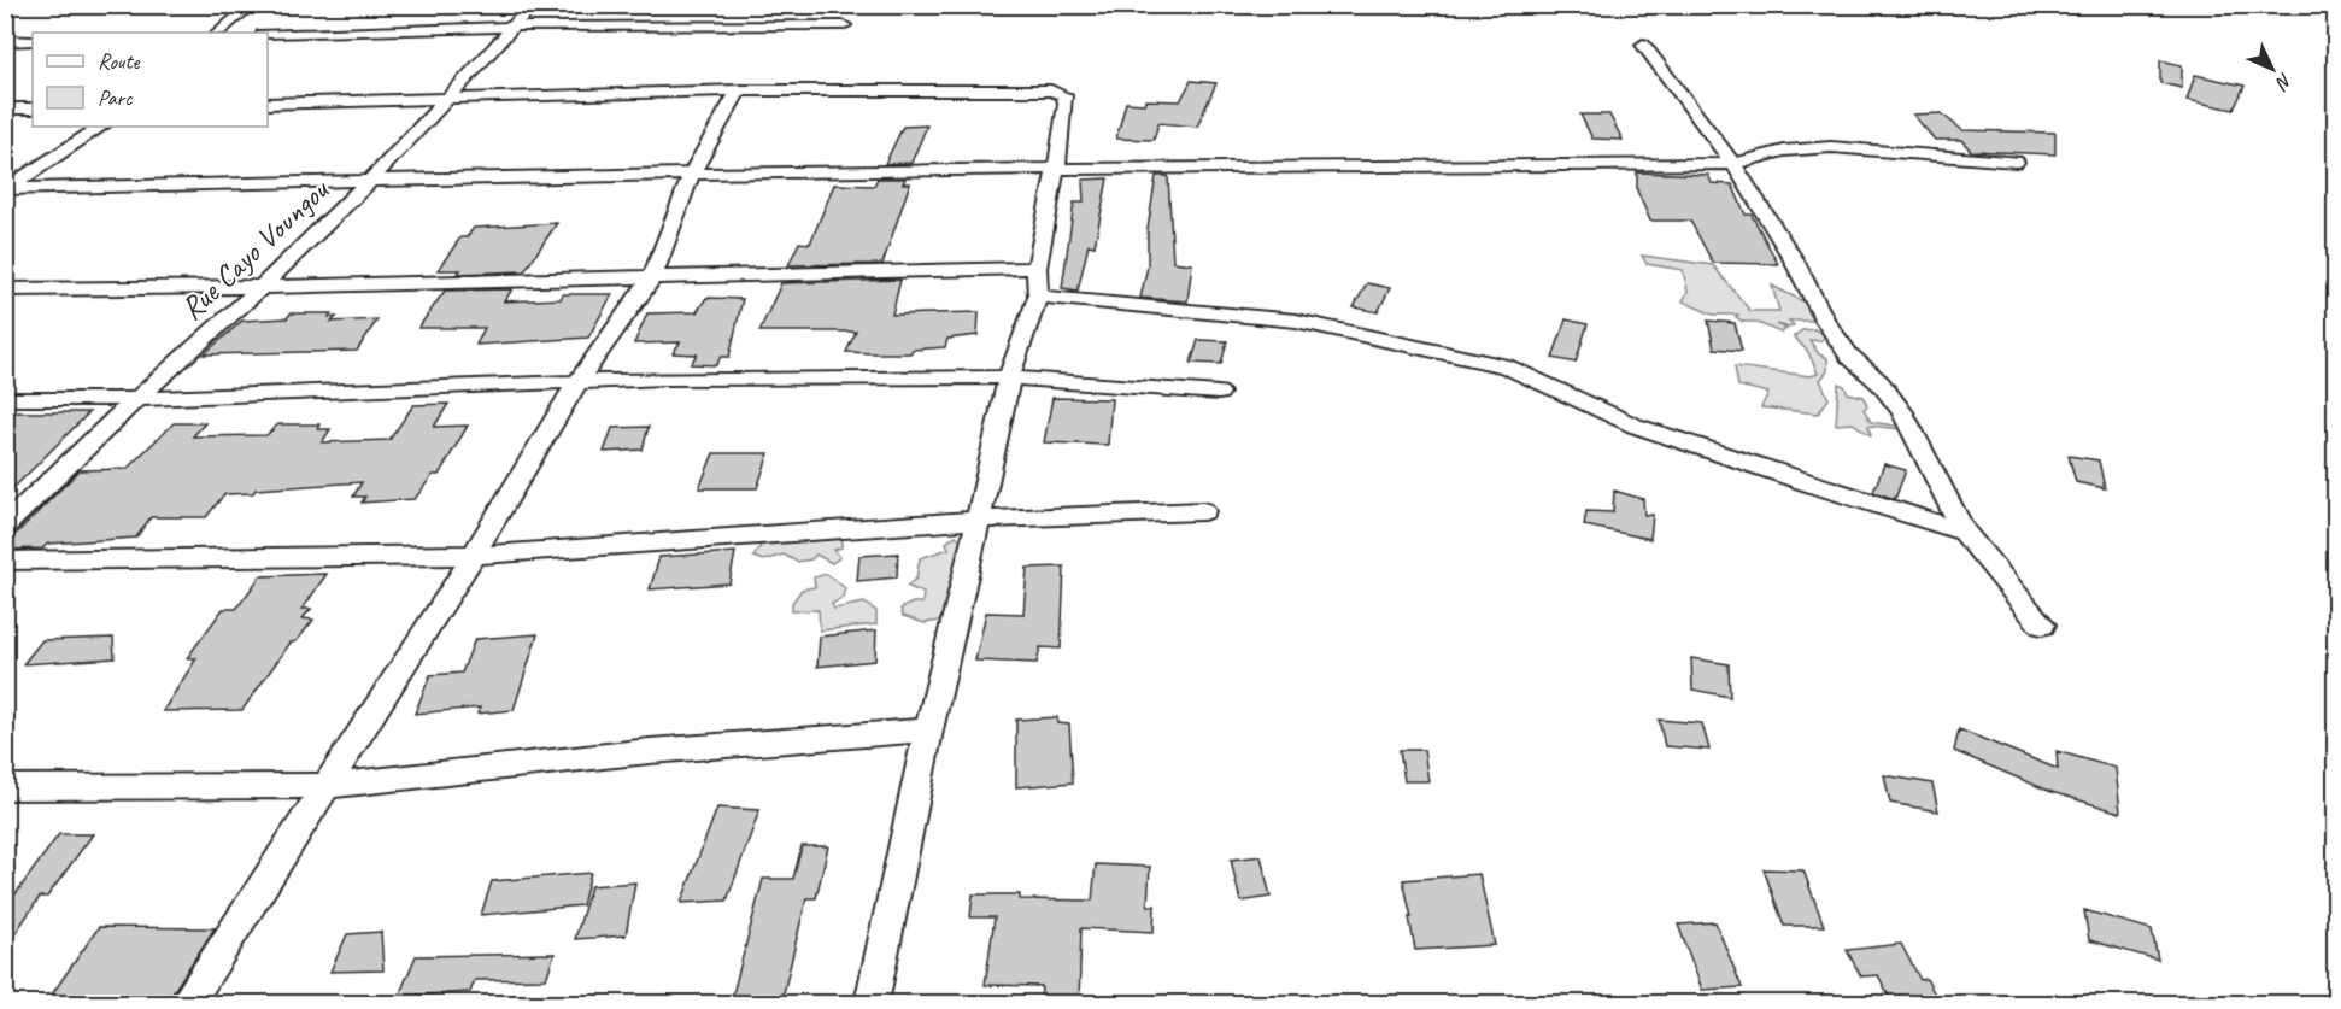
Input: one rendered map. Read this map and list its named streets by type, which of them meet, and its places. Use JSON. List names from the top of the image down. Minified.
{"streets":{"street":["Rue Cayo Voungou"]},"legend":["Route","Parc"],"north":"bottom right"}
